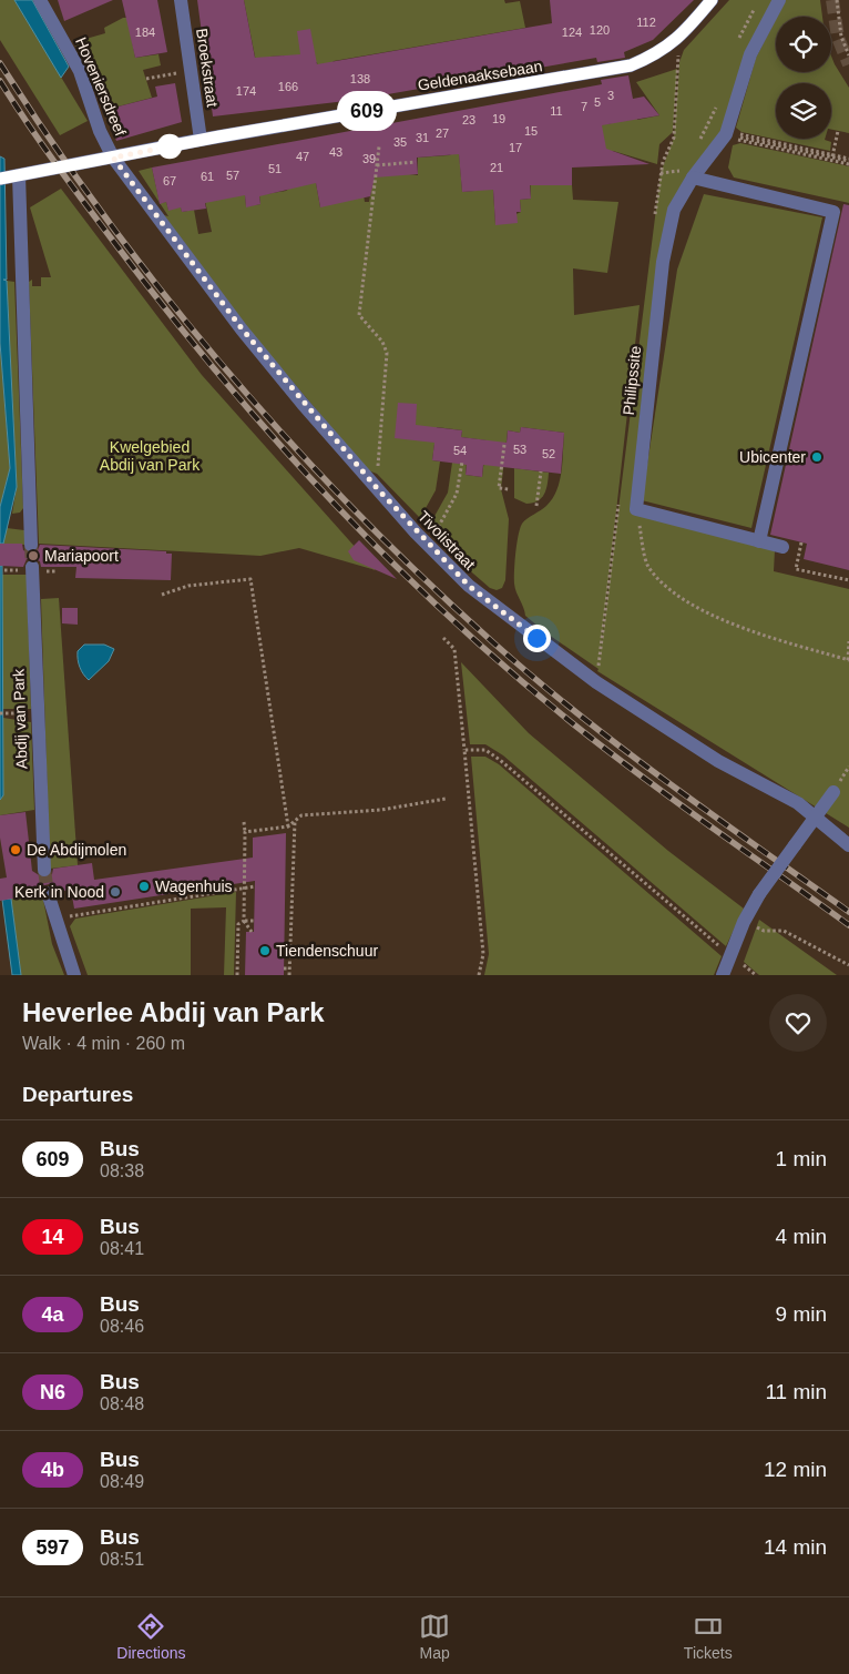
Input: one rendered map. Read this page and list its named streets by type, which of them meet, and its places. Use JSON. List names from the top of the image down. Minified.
{"streets":{"street":["Broekstraat","Geldenaaksebaan","Hoveniersdreef","Philipssite","Tivolistraat","Abdij van Park"]},"crossings":[["Broekstraat","Geldenaaksebaan"],["Geldenaaksebaan","Hoveniersdreef"],["Geldenaaksebaan","Tivolistraat"],["Hoveniersdreef","Tivolistraat"]],"parks":["Kwelgebied Abdij van Park"],"places":["Ubicenter","Mariapoort","De Abdijmolen","Wagenhuis","Kerk in Nood","Tiendenschuur"],"lines":["bus line 609"],"house_numbers":["112","120","184","124","138","166","174","3","5","7","11","19","23","15","27","31","35","17","43","47","39","21","51","57","61","67","53","54","52"],"page":{"on_map":"609","heading":[["Heverlee Abdij van Park","Walk · 4 min · 260 m"],"Departures"],"list":[{"mark":"609","name":"Bus","note":"08:38","value":"1 min"},{"mark":"14","name":"Bus","note":"08:41","value":"4 min"},{"mark":"4a","name":"Bus","note":"08:46","value":"9 min"},{"mark":"N6","name":"Bus","note":"08:48","value":"11 min"},{"mark":"4b","name":"Bus","note":"08:49","value":"12 min"},{"mark":"597","name":"Bus","note":"08:51","value":"14 min"}],"tabs":["Directions","Map","Tickets"]}}
